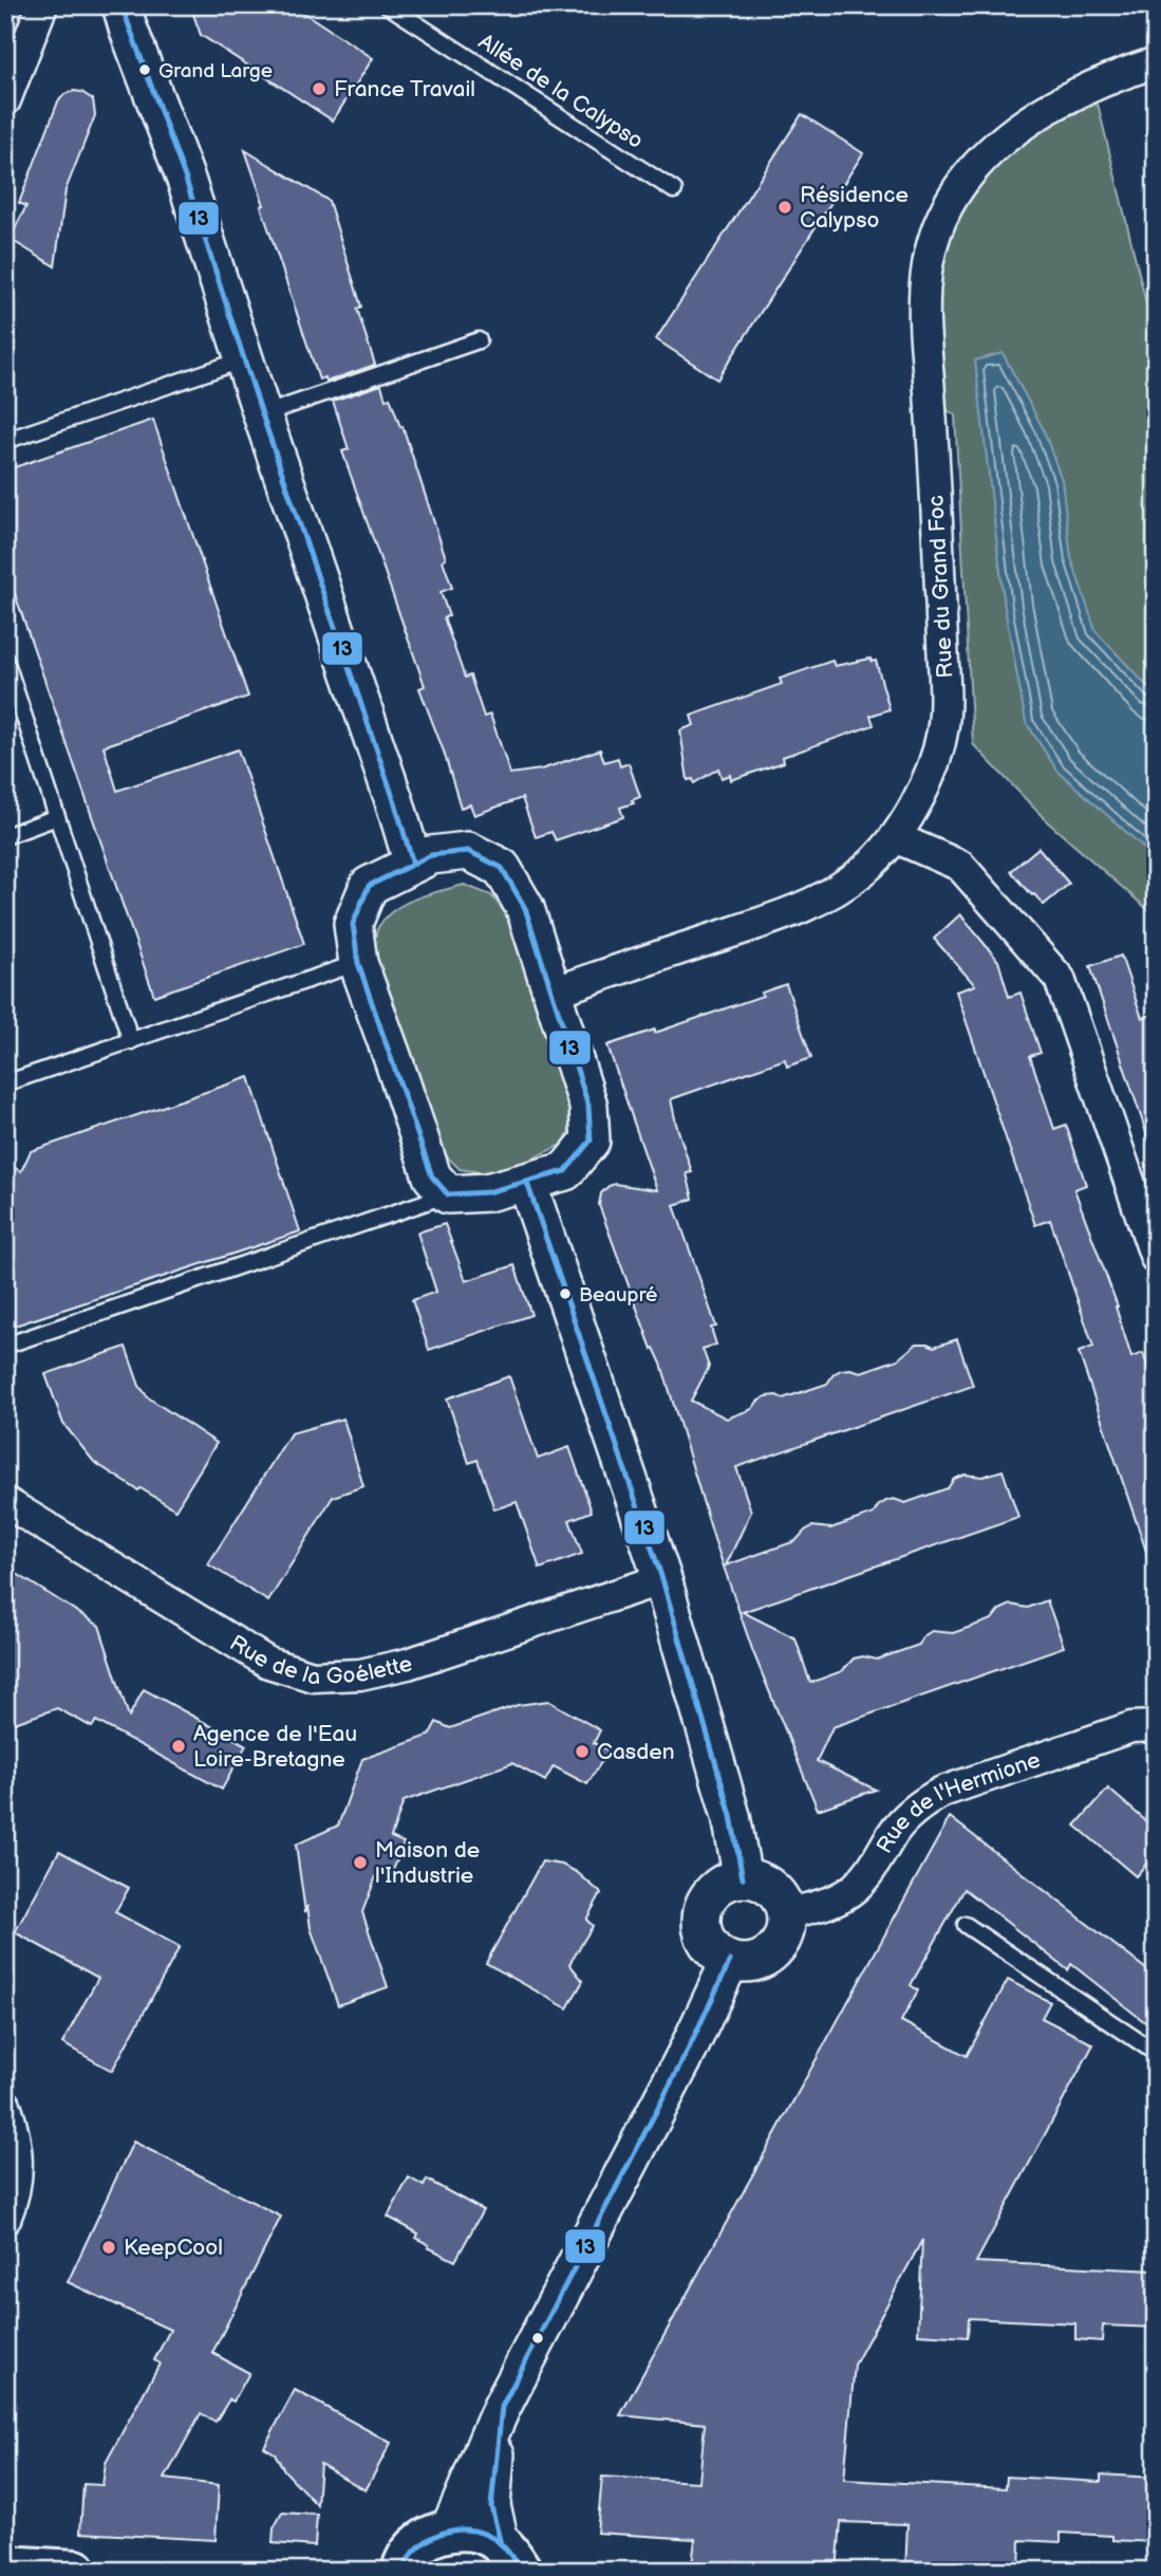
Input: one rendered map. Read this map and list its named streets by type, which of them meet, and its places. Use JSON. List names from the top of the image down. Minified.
{"streets":{"street":["Rue du Grand Foc","Rue de la Goélette","Rue de l'Hermione"],"lane":["Allée de la Calypso"]},"places":["Grand Large","France Travail","Résidence Calypso","Beaupré","Agence de l'Eau Loire-Bretagne","Casden","Maison de l'Industrie","KeepCool"],"lines":["transit line 13"]}
